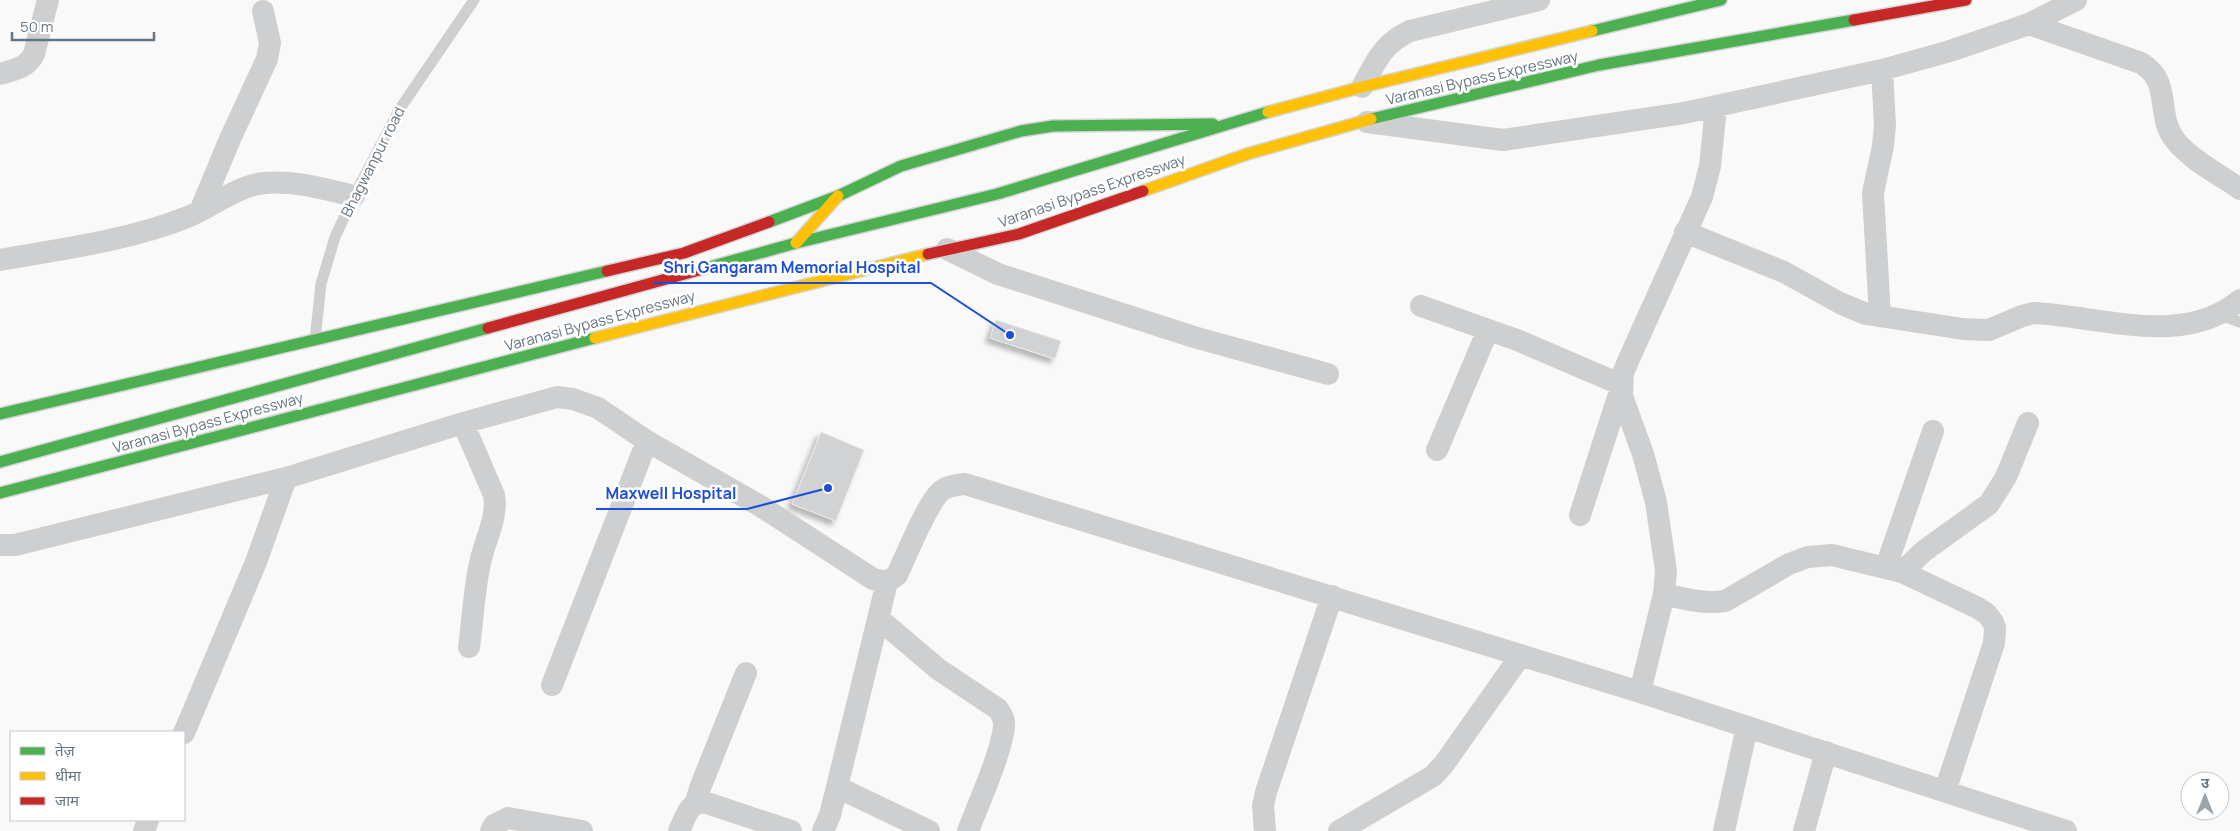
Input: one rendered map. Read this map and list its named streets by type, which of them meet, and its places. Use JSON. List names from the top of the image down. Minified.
{"streets":{"main road":["Varanasi Bypass Expressway"],"lane":["Bhagwanpur road"]},"places":["Shri Gangaram Memorial Hospital","Maxwell Hospital"],"legend":["तेज़","धीमा","जाम"],"scale_bar":"50 m","north":"top"}
